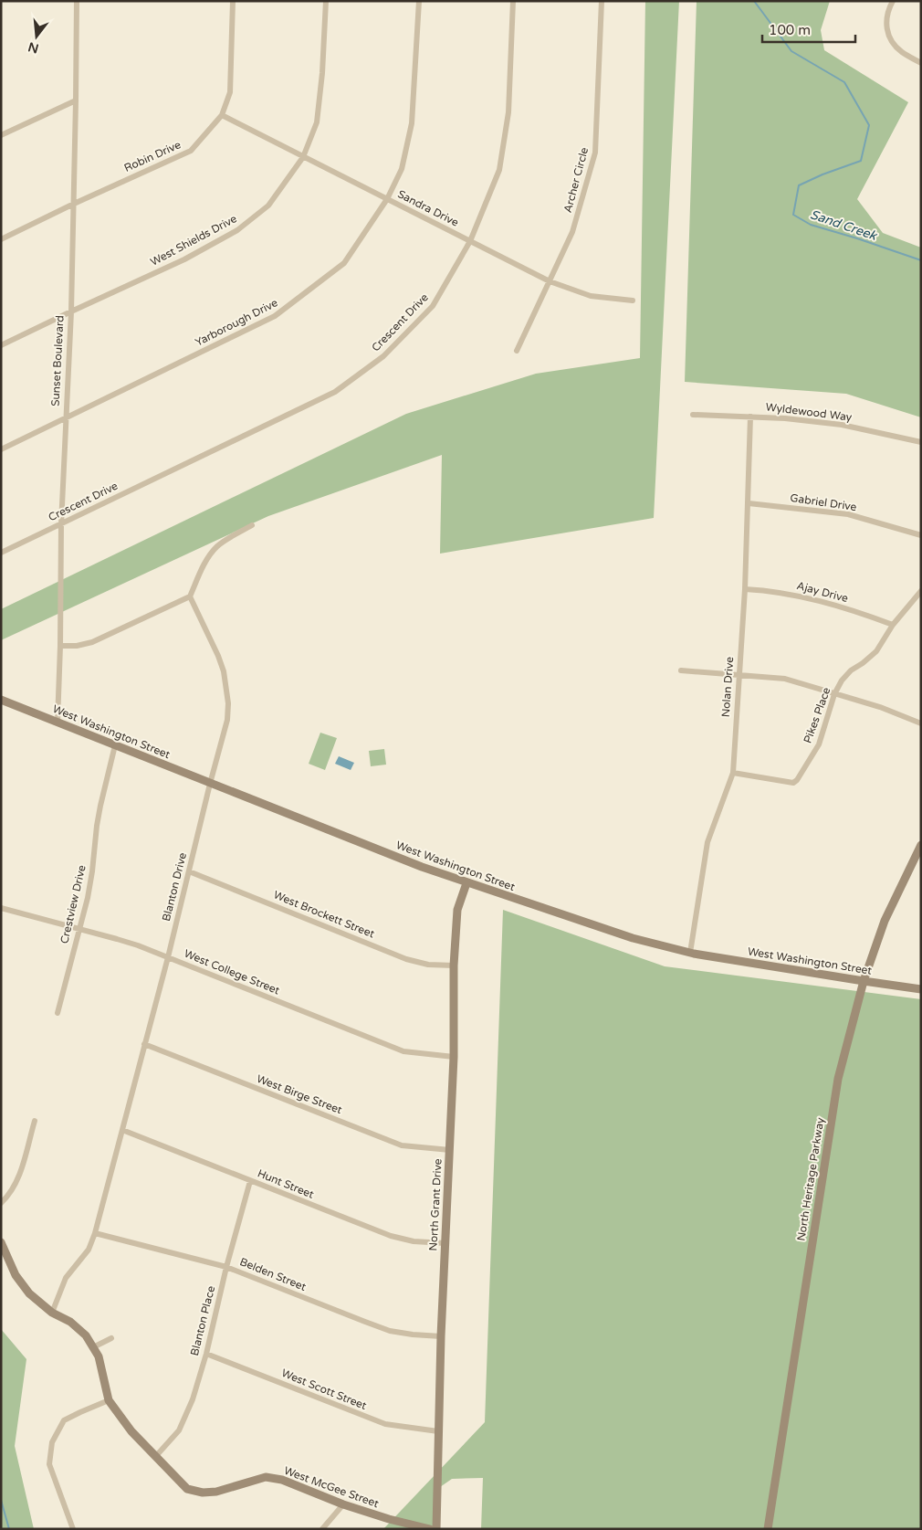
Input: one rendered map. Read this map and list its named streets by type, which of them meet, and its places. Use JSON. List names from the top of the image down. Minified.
{"streets":{"street":["Robin Drive","Archer Circle","Sandra Drive","West Shields Drive","Yarborough Drive","Crescent Drive","Sunset Boulevard","Wyldewood Way","Gabriel Drive","Ajay Drive","Nolan Drive","Pikes Place","West Washington Street","Blanton Drive","Crestview Drive","West Brockett Street","West College Street","West Birge Street","North Heritage Parkway","Hunt Street","North Grant Drive","Belden Street","Blanton Place","West Scott Street","West McGee Street"]},"crossings":[["Robin Drive","Sandra Drive"],["Robin Drive","Sunset Boulevard"],["Archer Circle","Sandra Drive"],["Sandra Drive","West Shields Drive"],["Sandra Drive","Yarborough Drive"],["Sandra Drive","Crescent Drive"],["West Shields Drive","Sunset Boulevard"],["Yarborough Drive","Sunset Boulevard"],["Crescent Drive","Sunset Boulevard"],["Sunset Boulevard","West Washington Street"],["Wyldewood Way","Nolan Drive"],["Gabriel Drive","Nolan Drive"],["Ajay Drive","Nolan Drive"],["Ajay Drive","Pikes Place"],["Nolan Drive","Pikes Place"],["Nolan Drive","West Washington Street"],["West Washington Street","Blanton Drive"],["West Washington Street","Crestview Drive"],["West Washington Street","North Heritage Parkway"],["West Washington Street","North Grant Drive"],["Blanton Drive","West Brockett Street"],["Blanton Drive","West College Street"],["Blanton Drive","West Birge Street"],["Blanton Drive","Hunt Street"],["Blanton Drive","Belden Street"],["Blanton Drive","West McGee Street"],["Crestview Drive","West College Street"],["West Brockett Street","North Grant Drive"],["West College Street","North Grant Drive"],["West Birge Street","North Grant Drive"],["Hunt Street","North Grant Drive"],["Hunt Street","Blanton Place"],["North Grant Drive","Belden Street"],["North Grant Drive","West Scott Street"],["Belden Street","Blanton Place"],["Blanton Place","West Scott Street"],["Blanton Place","West McGee Street"]],"water":["Sand Creek"],"scale_bar":"100 m","north":"bottom"}
